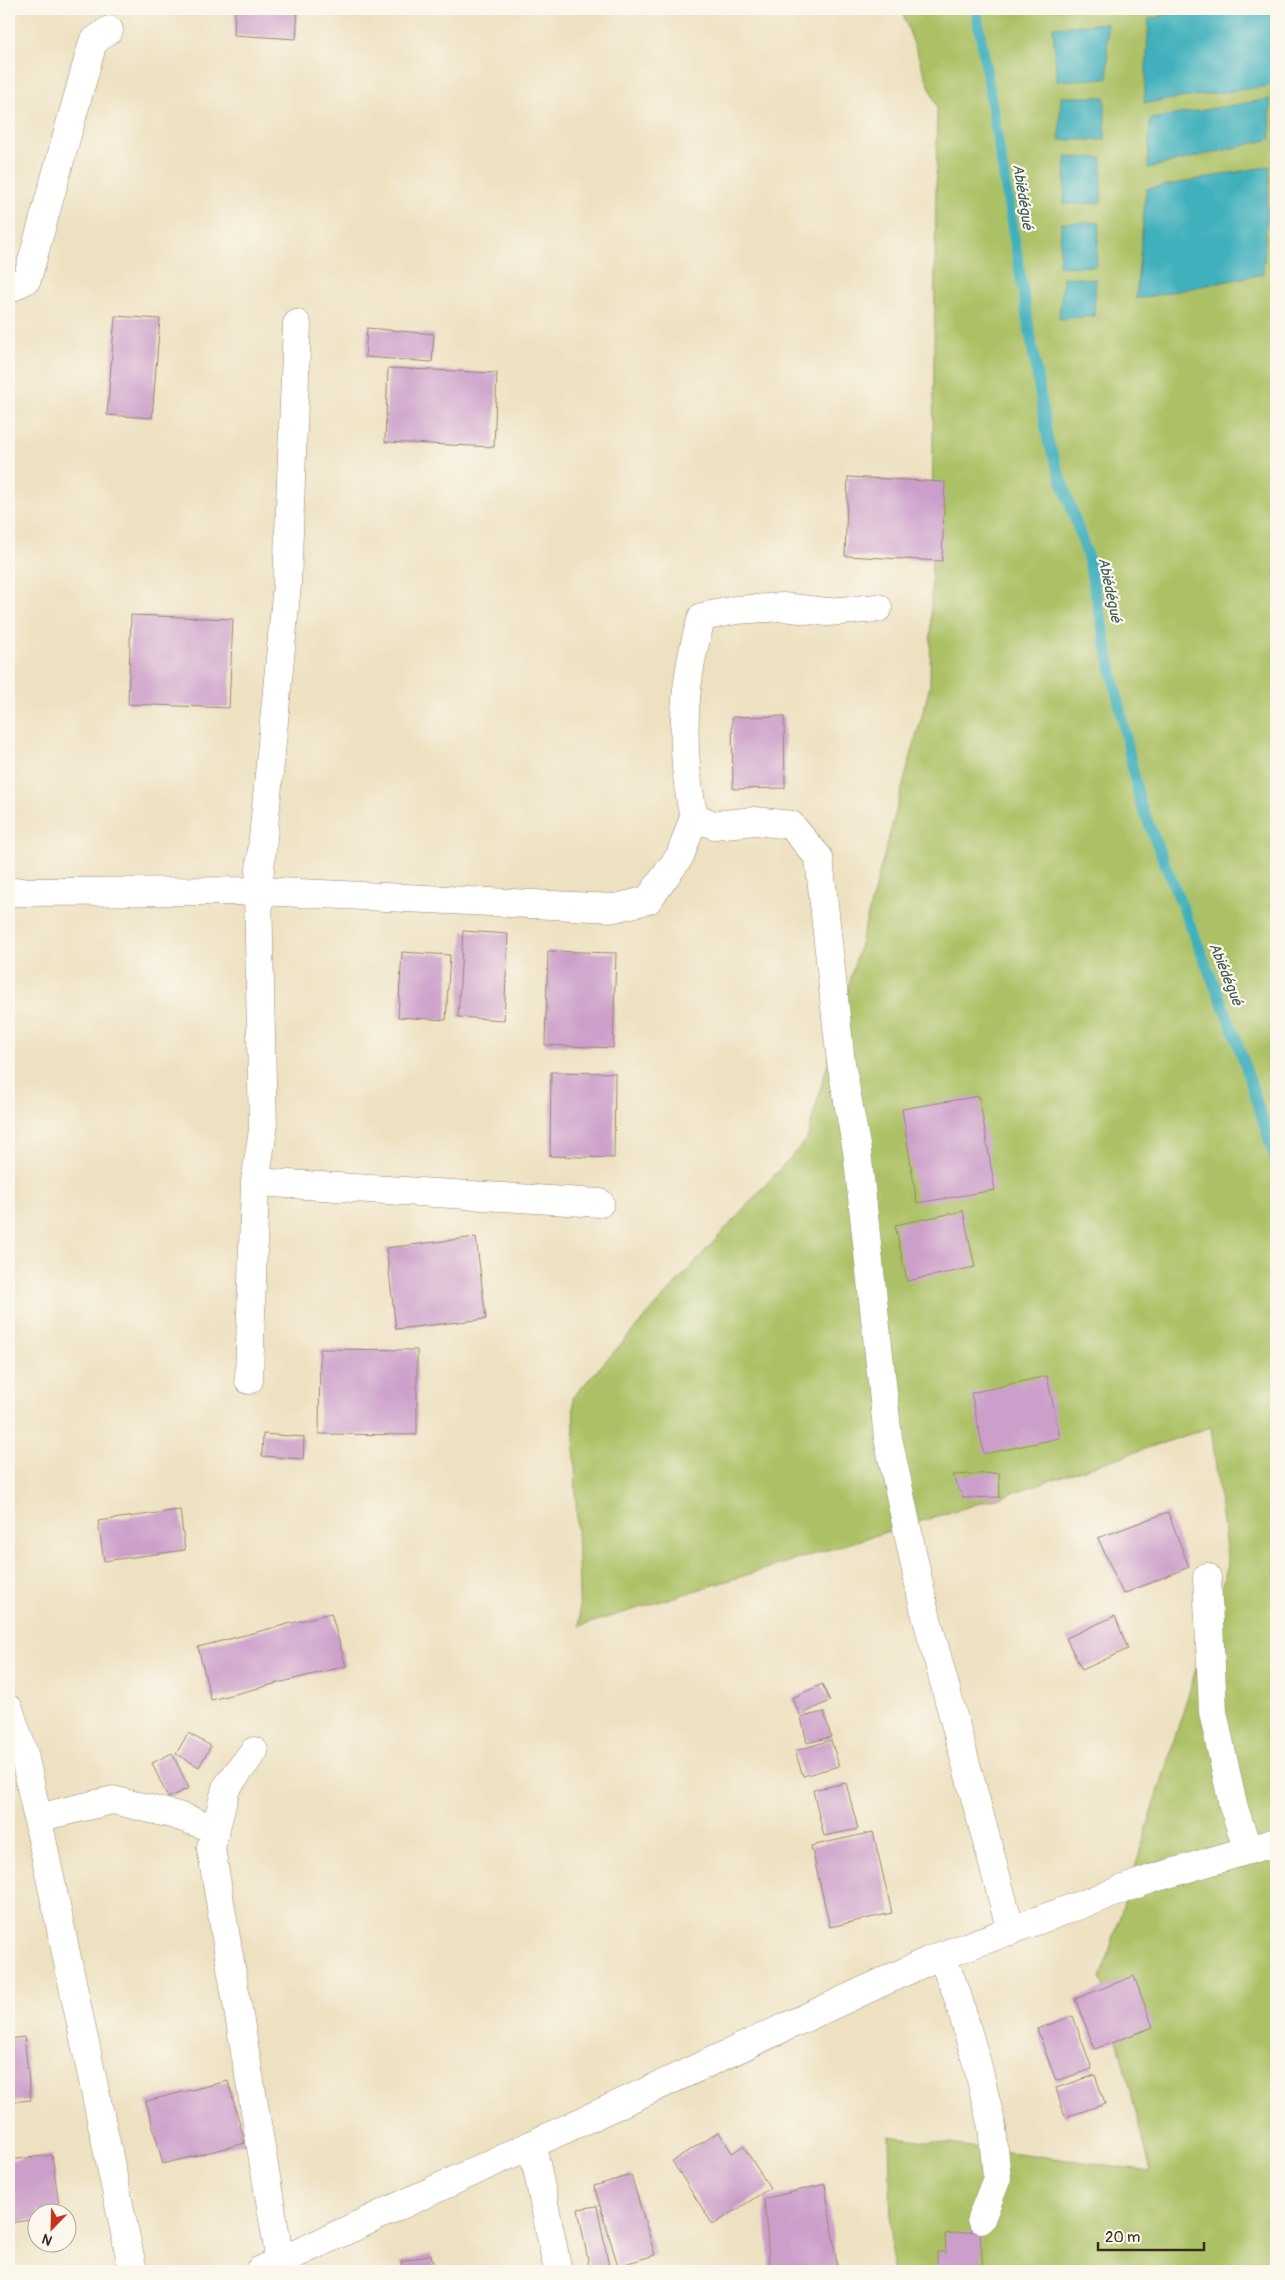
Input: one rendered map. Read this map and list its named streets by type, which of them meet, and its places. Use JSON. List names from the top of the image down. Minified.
{"water":["Abiédégué"],"scale_bar":"20 m","north":"bottom left"}
